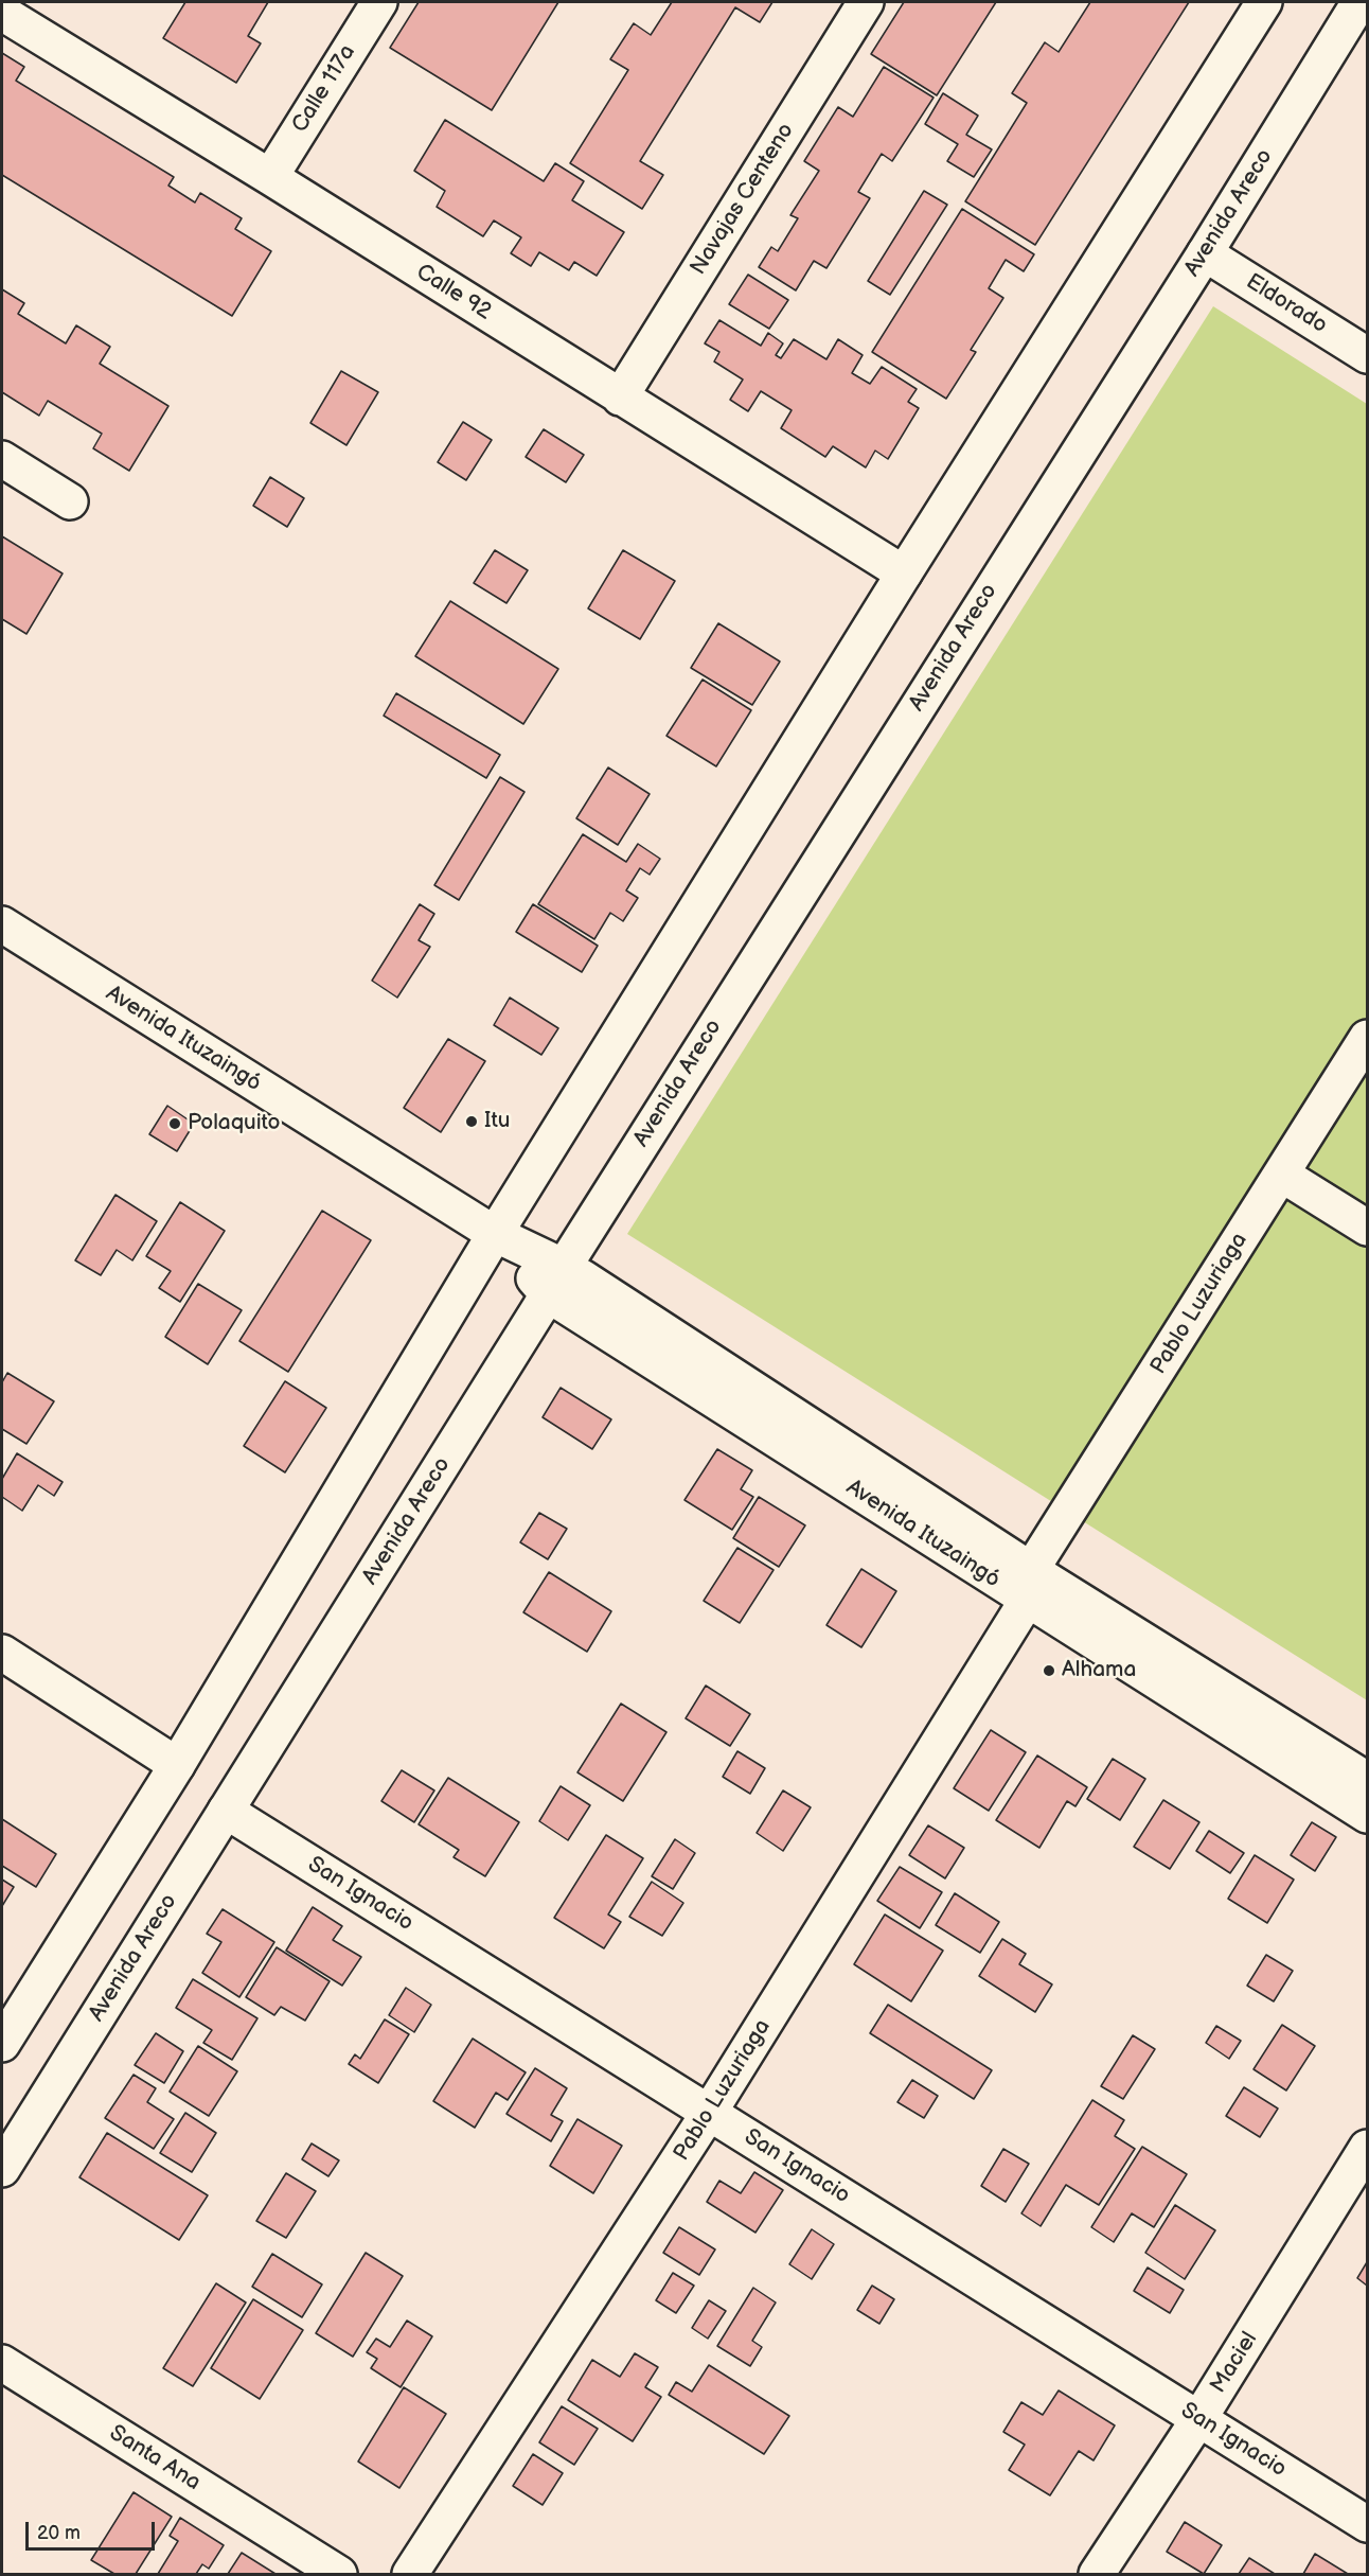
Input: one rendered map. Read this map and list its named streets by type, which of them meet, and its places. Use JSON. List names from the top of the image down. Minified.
{"streets":{"main road":["Calle 117a","Navajas Centeno","Avenida Areco","Calle 92","Eldorado","Avenida Ituzaingó","Pablo Luzuriaga","San Ignacio","Maciel","Santa Ana"]},"crossings":[["Calle 117a","Calle 92"],["Navajas Centeno","Calle 92"],["Avenida Areco","Eldorado"],["Avenida Areco","Avenida Ituzaingó"],["Avenida Areco","San Ignacio"],["Avenida Ituzaingó","Pablo Luzuriaga"],["Pablo Luzuriaga","San Ignacio"],["San Ignacio","Maciel"]],"places":["Itu","Polaquito","Alhama"],"scale_bar":"20 m"}
